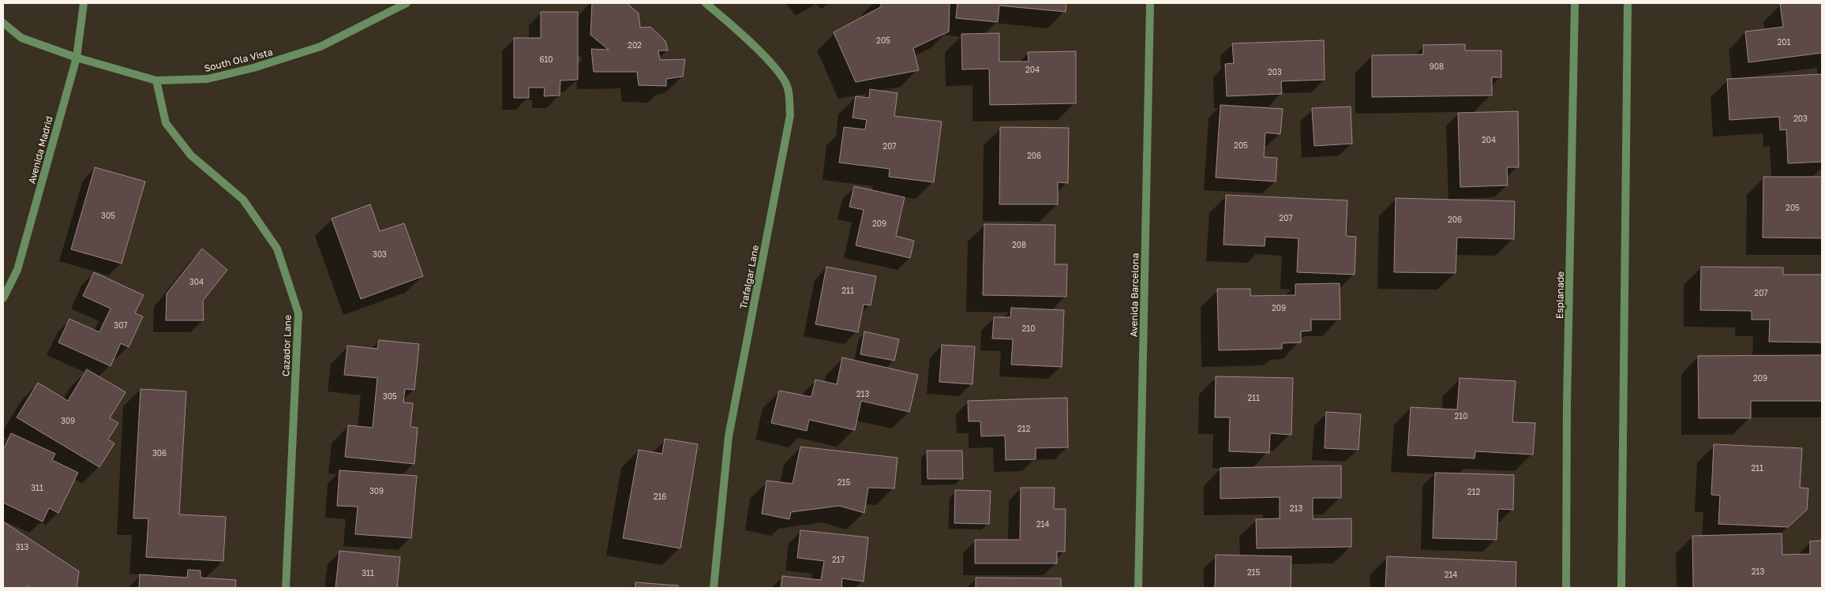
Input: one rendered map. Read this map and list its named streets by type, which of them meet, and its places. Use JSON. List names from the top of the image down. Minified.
{"streets":{"street":["South Ola Vista","Avenida Madrid","Trafalgar Lane","Avenida Barcelona","Esplanade","Cazador Lane"]},"crossings":[["South Ola Vista","Avenida Madrid"],["South Ola Vista","Cazador Lane"]],"house_numbers":["205","201","202","610","908","204","203","203","204","205","207","206","205","305","207","206","209","208","303","304","211","207","209","307","210","209","213","305","211","210","309","212","306","211","215","311","309","212","216","213","214","313","217","213","215","311","214"]}
